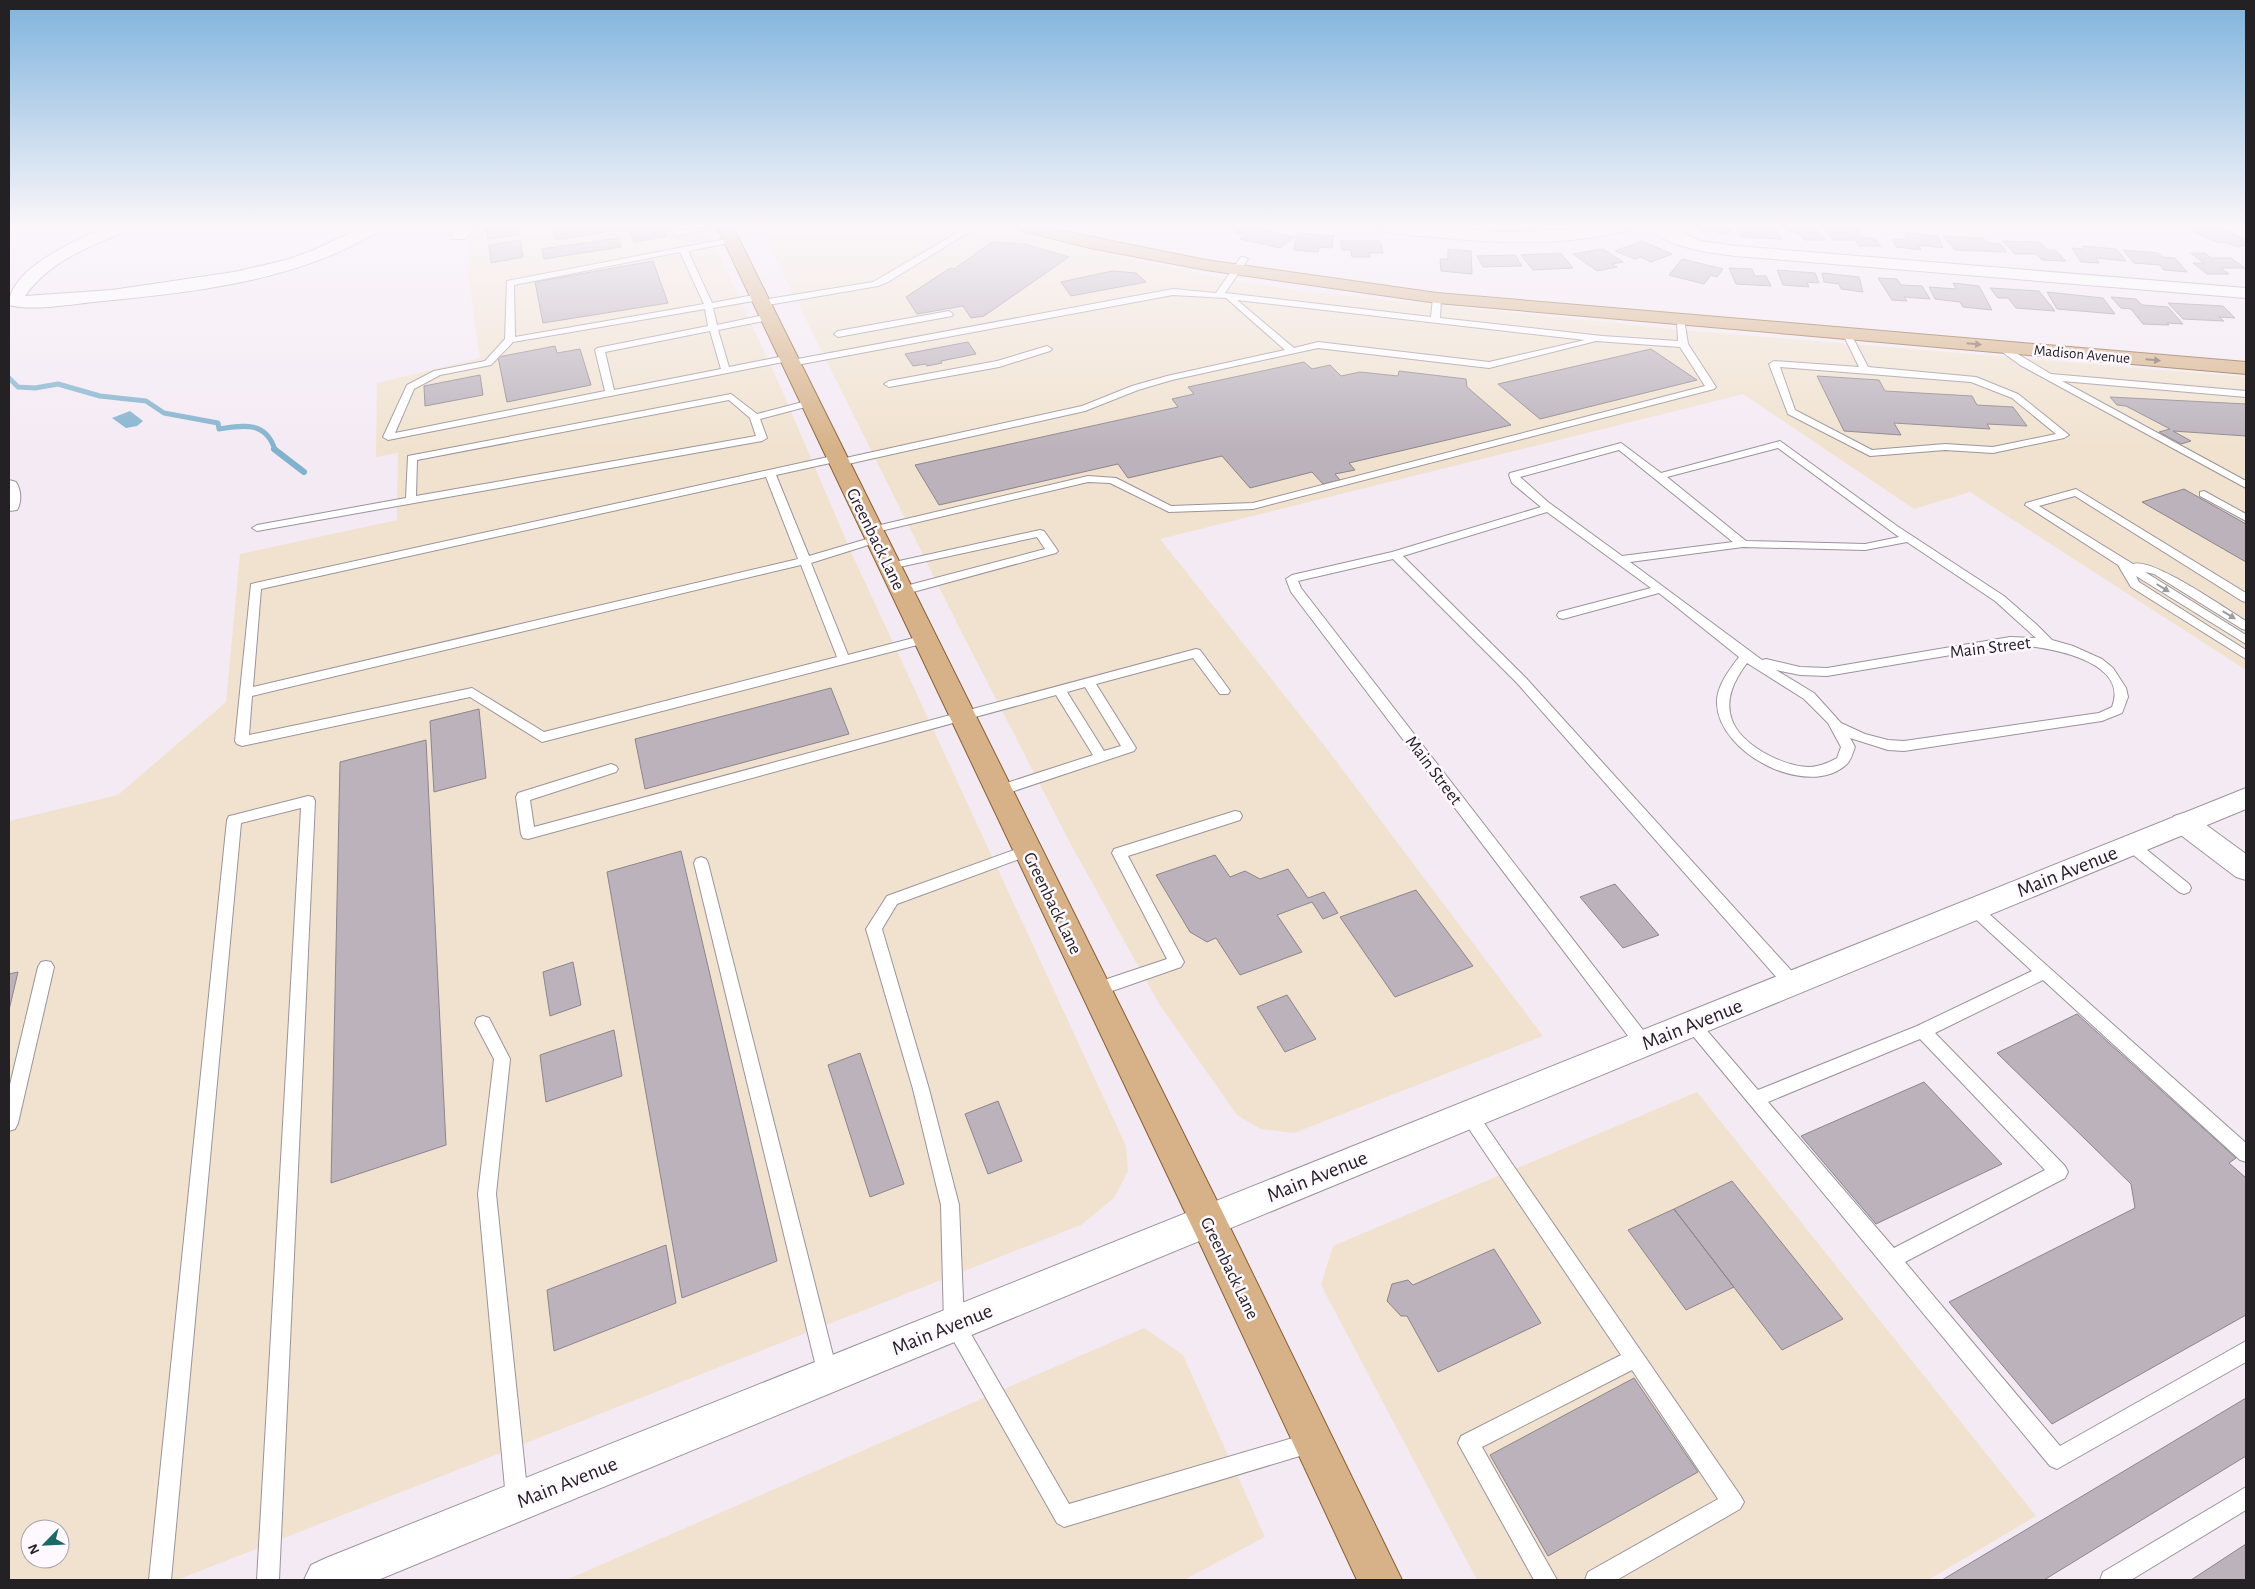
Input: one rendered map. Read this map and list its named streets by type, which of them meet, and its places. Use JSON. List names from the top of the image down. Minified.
{"streets":{"main road":["Madison Avenue","Greenback Lane"],"street":["Main Avenue"],"lane":["Main Street"]},"crossings":[["Greenback Lane","Main Avenue"],["Main Street","Main Avenue"]],"north":"bottom left"}
